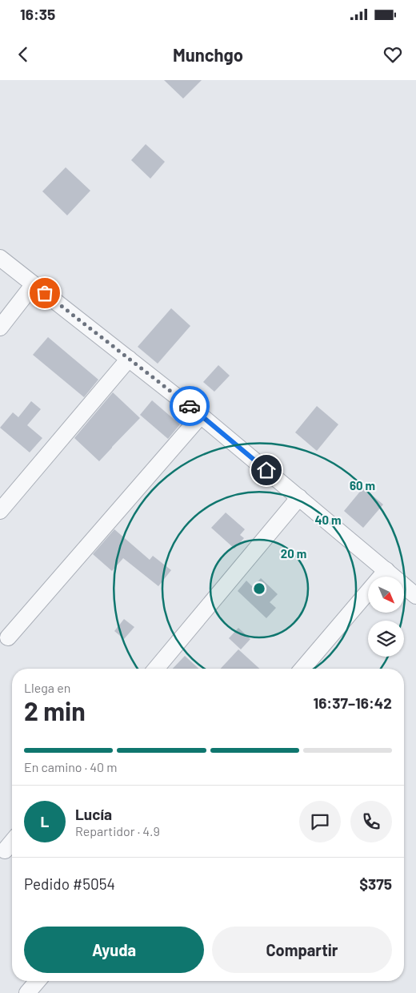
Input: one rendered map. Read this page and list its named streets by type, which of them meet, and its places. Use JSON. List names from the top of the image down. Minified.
{"north":"bottom right","page":{"status":"16:35","header":"Munchgo","heading":["2 min","Llega en","16:37–16:42"],"panel":["Lucía","Repartidor · 4.9","Pedido #5054","$375"],"bar":"En camino · 40 m","round":"L","buttons":["Ayuda","Compartir"]},"rings":["60 m","40 m","20 m"]}
